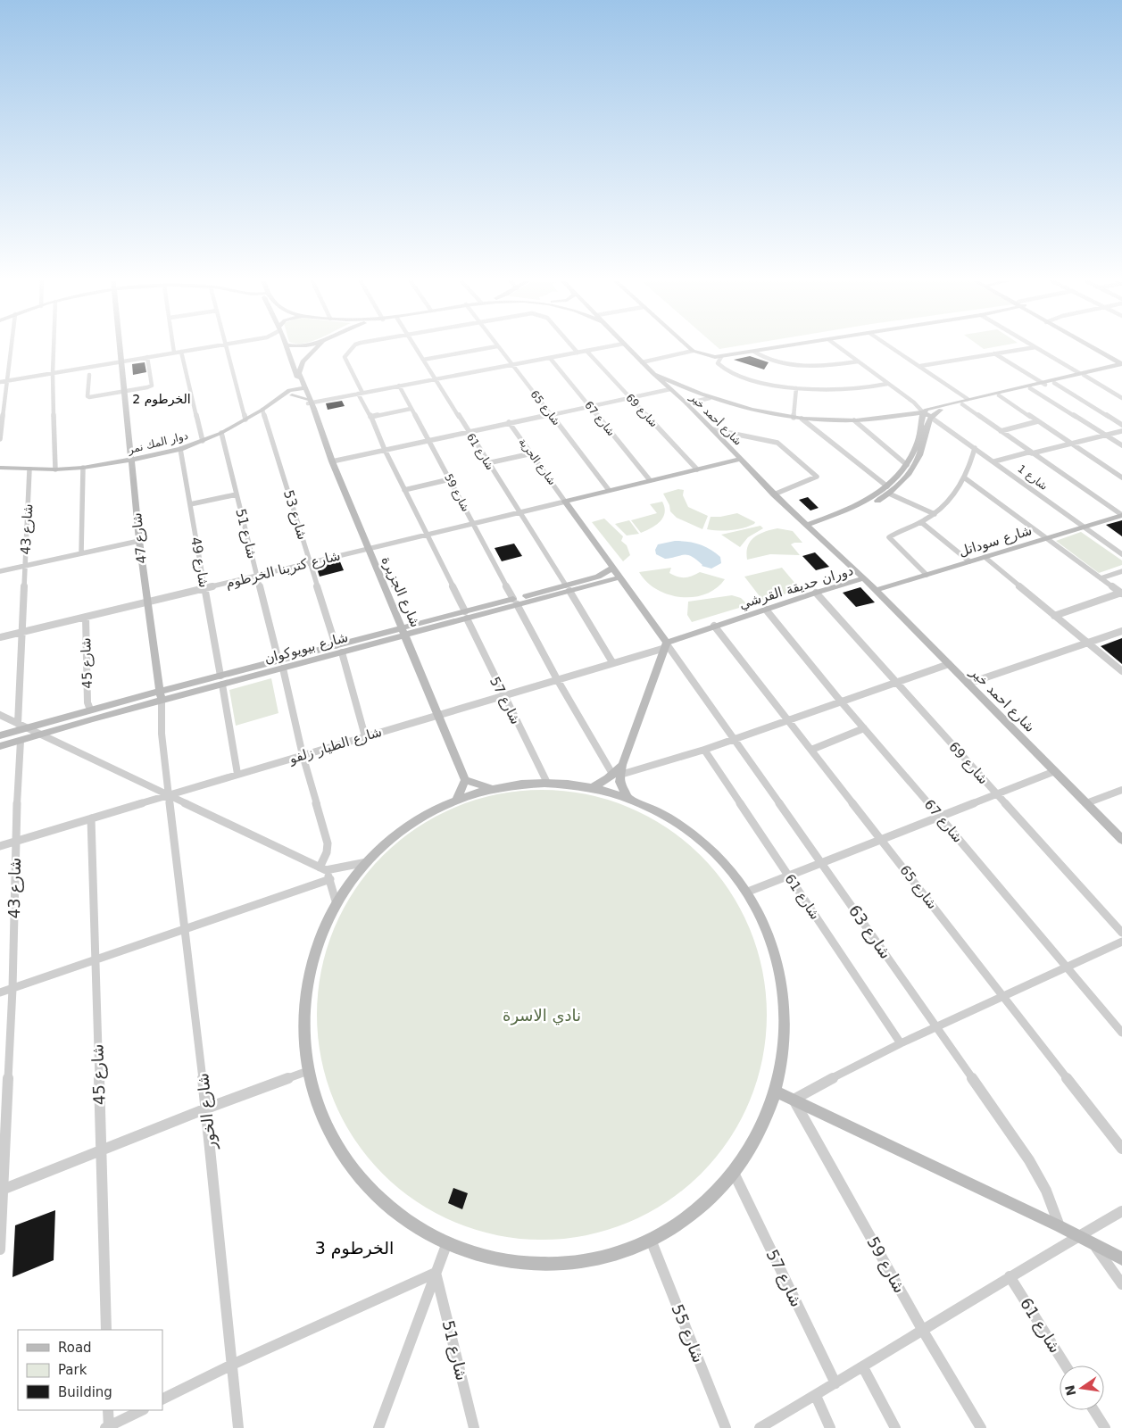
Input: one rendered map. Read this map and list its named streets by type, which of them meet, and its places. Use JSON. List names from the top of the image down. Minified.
{"streets":{"street":["شارع 65","شارع 69","شارع 67","شارع أحمد خير","دوار المك نمر","شارع 61","شارع الحرية","شارع 1","شارع 59","شارع 53","شارع 43","شارع 51","شارع 47","شارع سوداتل","شارع 49","شارع كترينا الخرطوم","دوران حديقة القرشي","شارع الجزيرة","شارع بيويوكوان","شارع 45","شارع احمد خير","شارع 57","شارع الطيار زلفو","شارع 63","شارع الخور","شارع 55"]},"crossings":[["شارع 65","دوران حديقة القرشي"],["شارع 69","دوران حديقة القرشي"],["شارع 67","دوران حديقة القرشي"],["شارع أحمد خير","دوران حديقة القرشي"],["دوار المك نمر","شارع 53"],["دوار المك نمر","شارع 43"],["دوار المك نمر","شارع 51"],["دوار المك نمر","شارع 47"],["دوار المك نمر","شارع 49"],["دوار المك نمر","شارع الجزيرة"],["شارع 61","شارع كترينا الخرطوم"],["شارع 61","شارع بيويوكوان"],["شارع 61","شارع الطيار زلفو"],["شارع الحرية","شارع كترينا الخرطوم"],["شارع 1","شارع سوداتل"],["شارع 59","شارع كترينا الخرطوم"],["شارع 59","شارع بيويوكوان"],["شارع 59","شارع الطيار زلفو"],["شارع 53","شارع كترينا الخرطوم"],["شارع 53","شارع بيويوكوان"],["شارع 53","شارع الطيار زلفو"],["شارع 43","شارع كترينا الخرطوم"],["شارع 43","شارع بيويوكوان"],["شارع 43","شارع الطيار زلفو"],["شارع 51","شارع كترينا الخرطوم"],["شارع 51","شارع بيويوكوان"],["شارع 51","شارع الطيار زلفو"],["شارع 47","شارع كترينا الخرطوم"],["شارع 47","شارع بيويوكوان"],["شارع 47","شارع الطيار زلفو"],["شارع 47","شارع الخور"],["شارع سوداتل","شارع احمد خير"],["شارع 49","شارع كترينا الخرطوم"],["شارع 49","شارع بيويوكوان"],["شارع 49","شارع الطيار زلفو"],["شارع كترينا الخرطوم","شارع الجزيرة"],["شارع كترينا الخرطوم","شارع 45"],["شارع كترينا الخرطوم","شارع 57"],["دوران حديقة القرشي","شارع احمد خير"],["دوران حديقة القرشي","شارع الطيار زلفو"],["دوران حديقة القرشي","شارع 63"],["شارع الجزيرة","شارع بيويوكوان"],["شارع الجزيرة","شارع الطيار زلفو"],["شارع بيويوكوان","شارع 45"],["شارع بيويوكوان","شارع 57"],["شارع 45","شارع الطيار زلفو"],["شارع 57","شارع الطيار زلفو"],["شارع الطيار زلفو","شارع 63"],["شارع الطيار زلفو","شارع الخور"]],"districts":["الخرطوم 2","الخرطوم 3"],"parks":["نادي الاسرة"],"legend":["Road","Park","Building"],"north":"left"}
